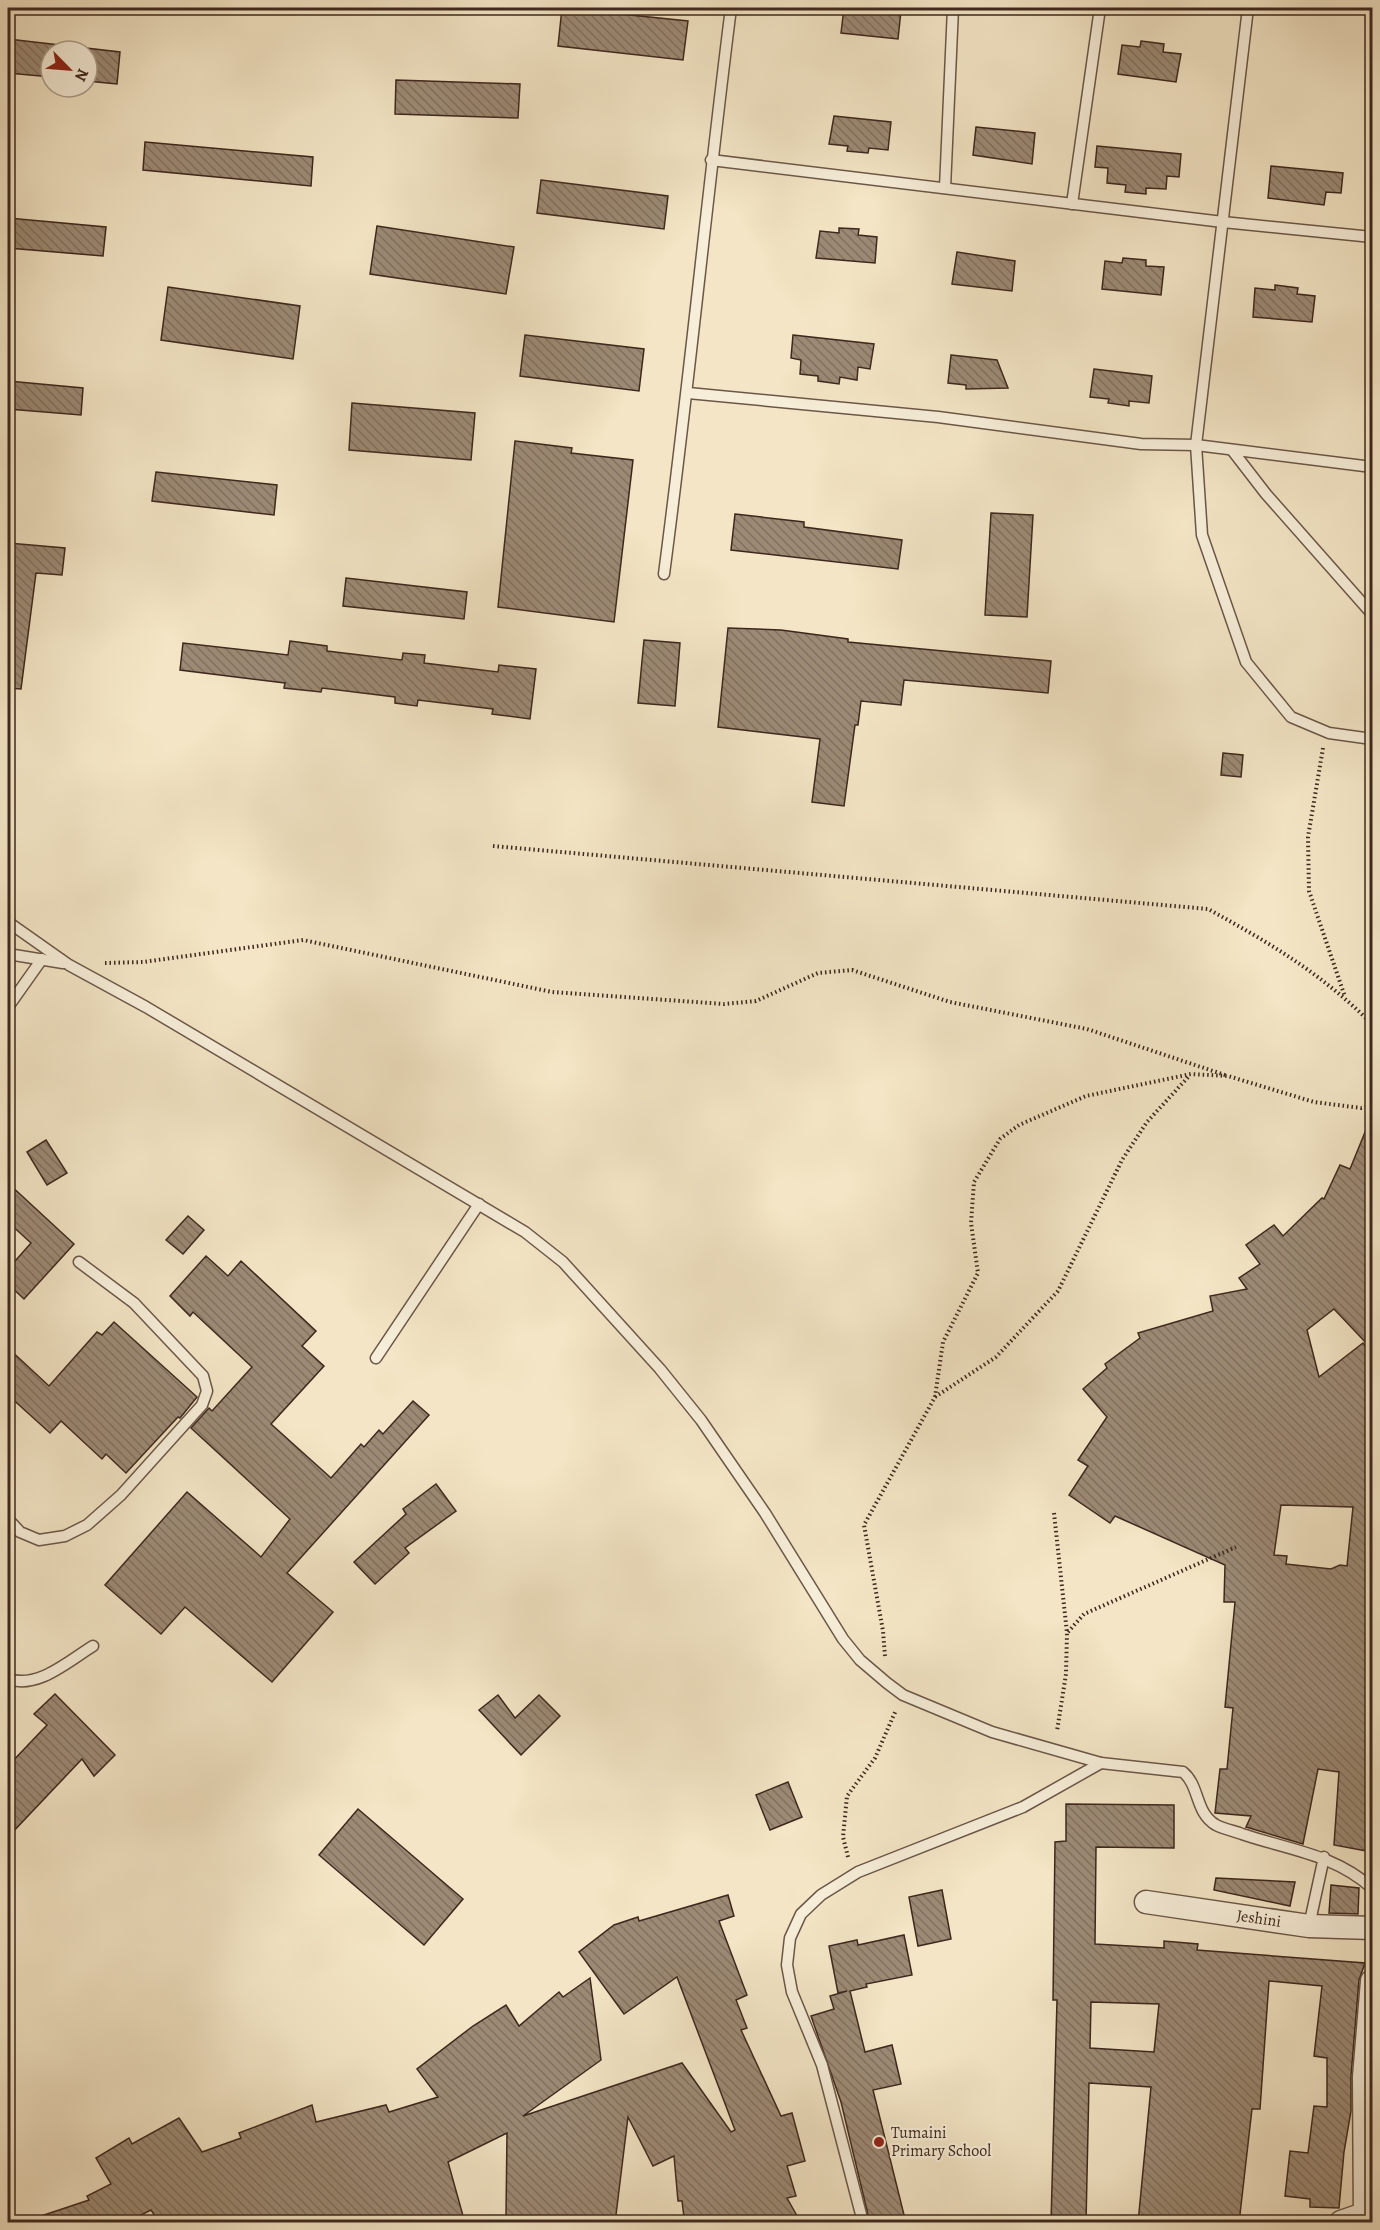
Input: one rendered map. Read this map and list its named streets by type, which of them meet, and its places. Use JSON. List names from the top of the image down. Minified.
{"streets":{"street":["Jeshini"]},"places":["Tumaini Primary School"],"north":"bottom right"}
